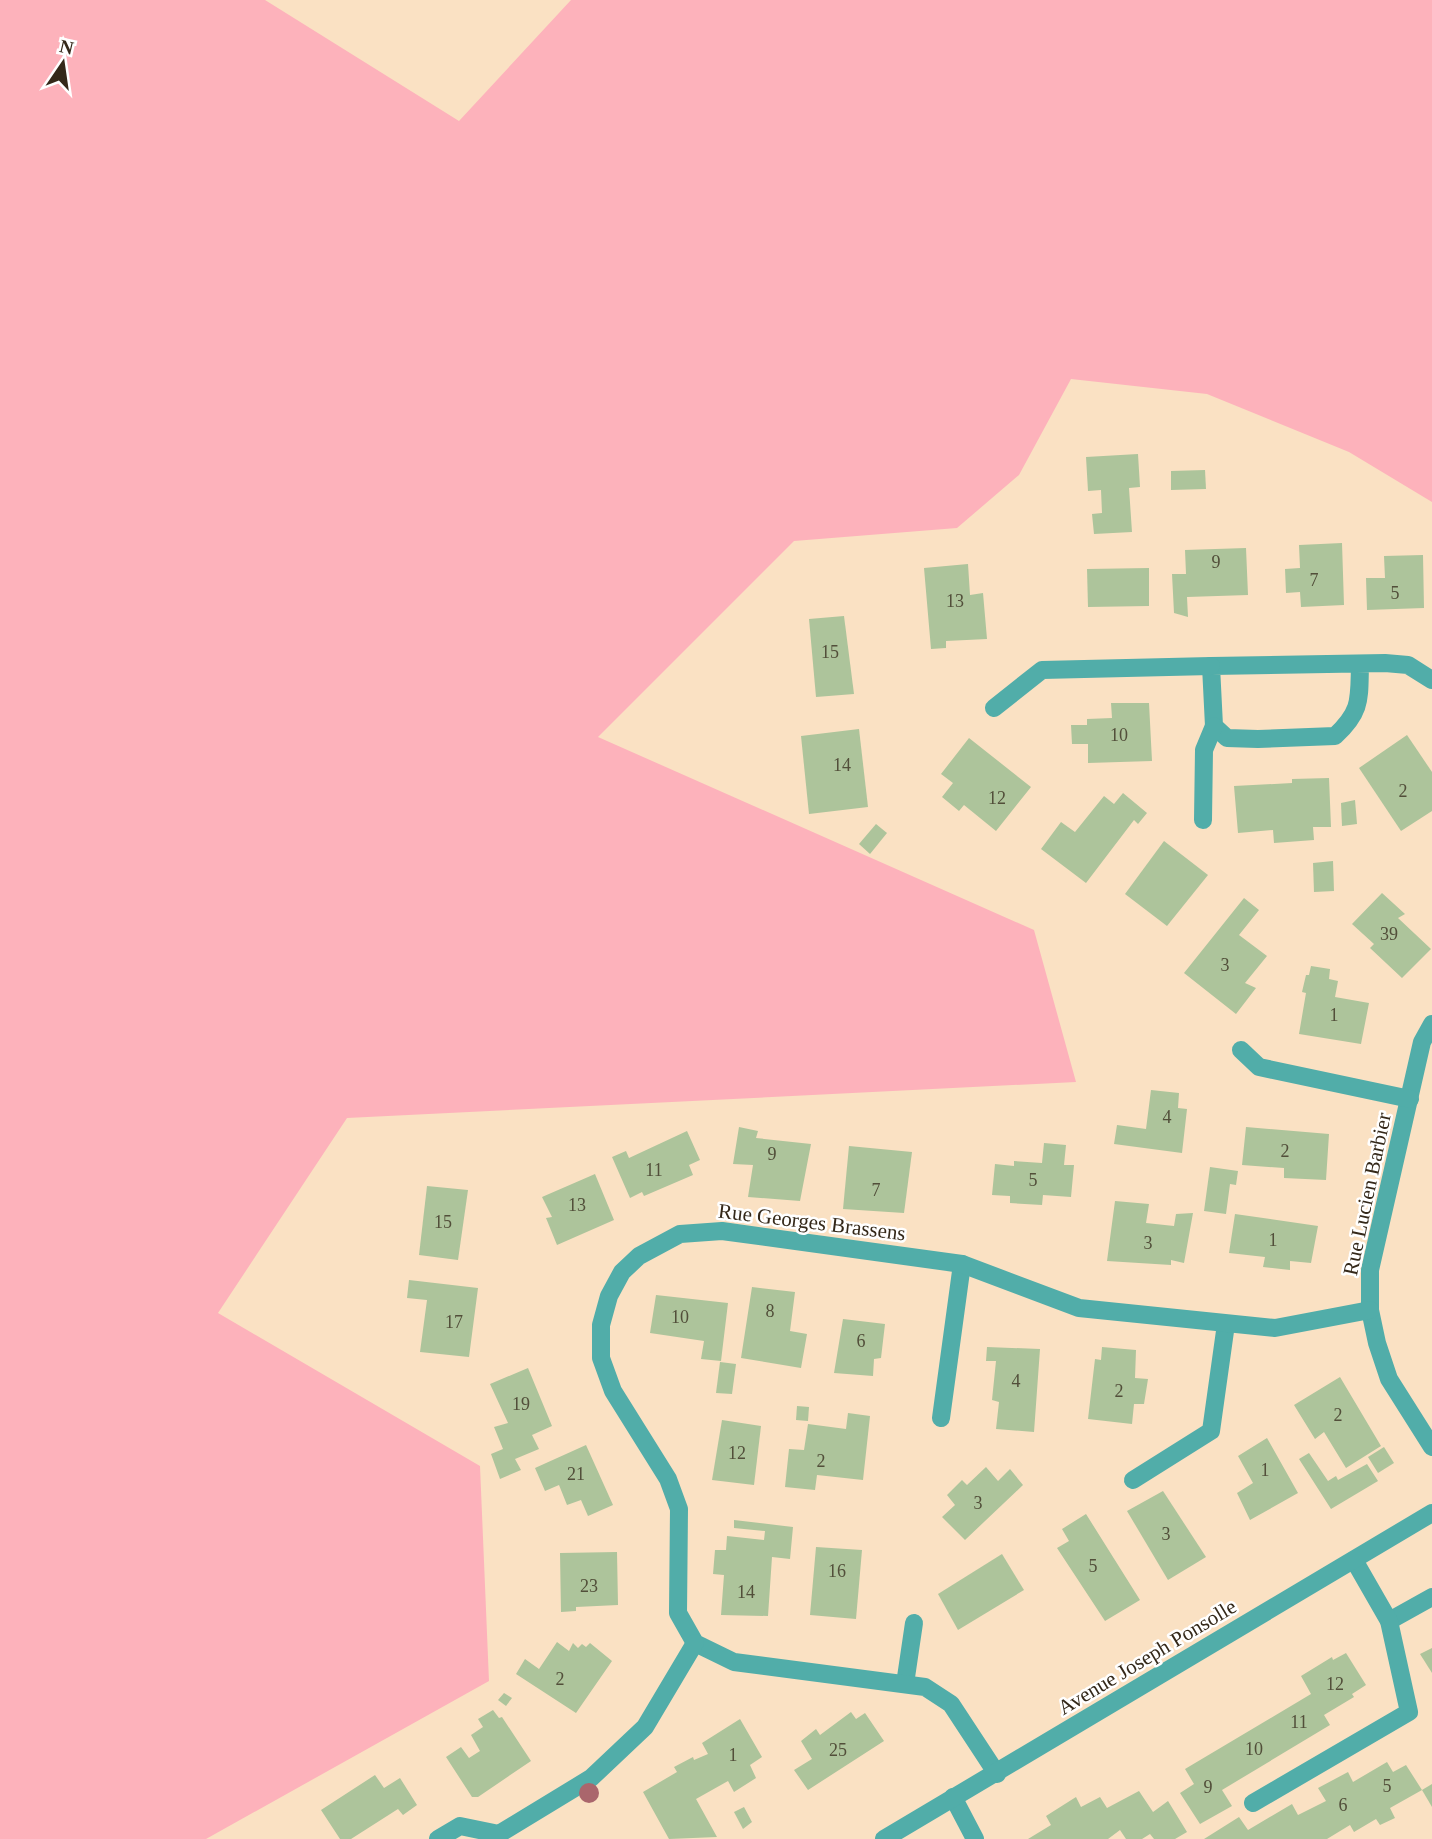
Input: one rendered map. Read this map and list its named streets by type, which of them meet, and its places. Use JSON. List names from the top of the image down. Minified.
{"streets":{"street":["Rue Lucien Barbier","Rue Georges Brassens","Avenue Joseph Ponsolle"]},"crossings":[["Rue Lucien Barbier","Rue Georges Brassens"]],"house_numbers":["9","7","5","13","15","10","14","2","12","39","3","1","4","2","9","11","5","7","13","15","1","3","8","10","17","6","4","2","19","2","12","2","1","21","3","3","5","16","23","14","2","12","11","10","25","1","5","9","6"],"north":"top"}
